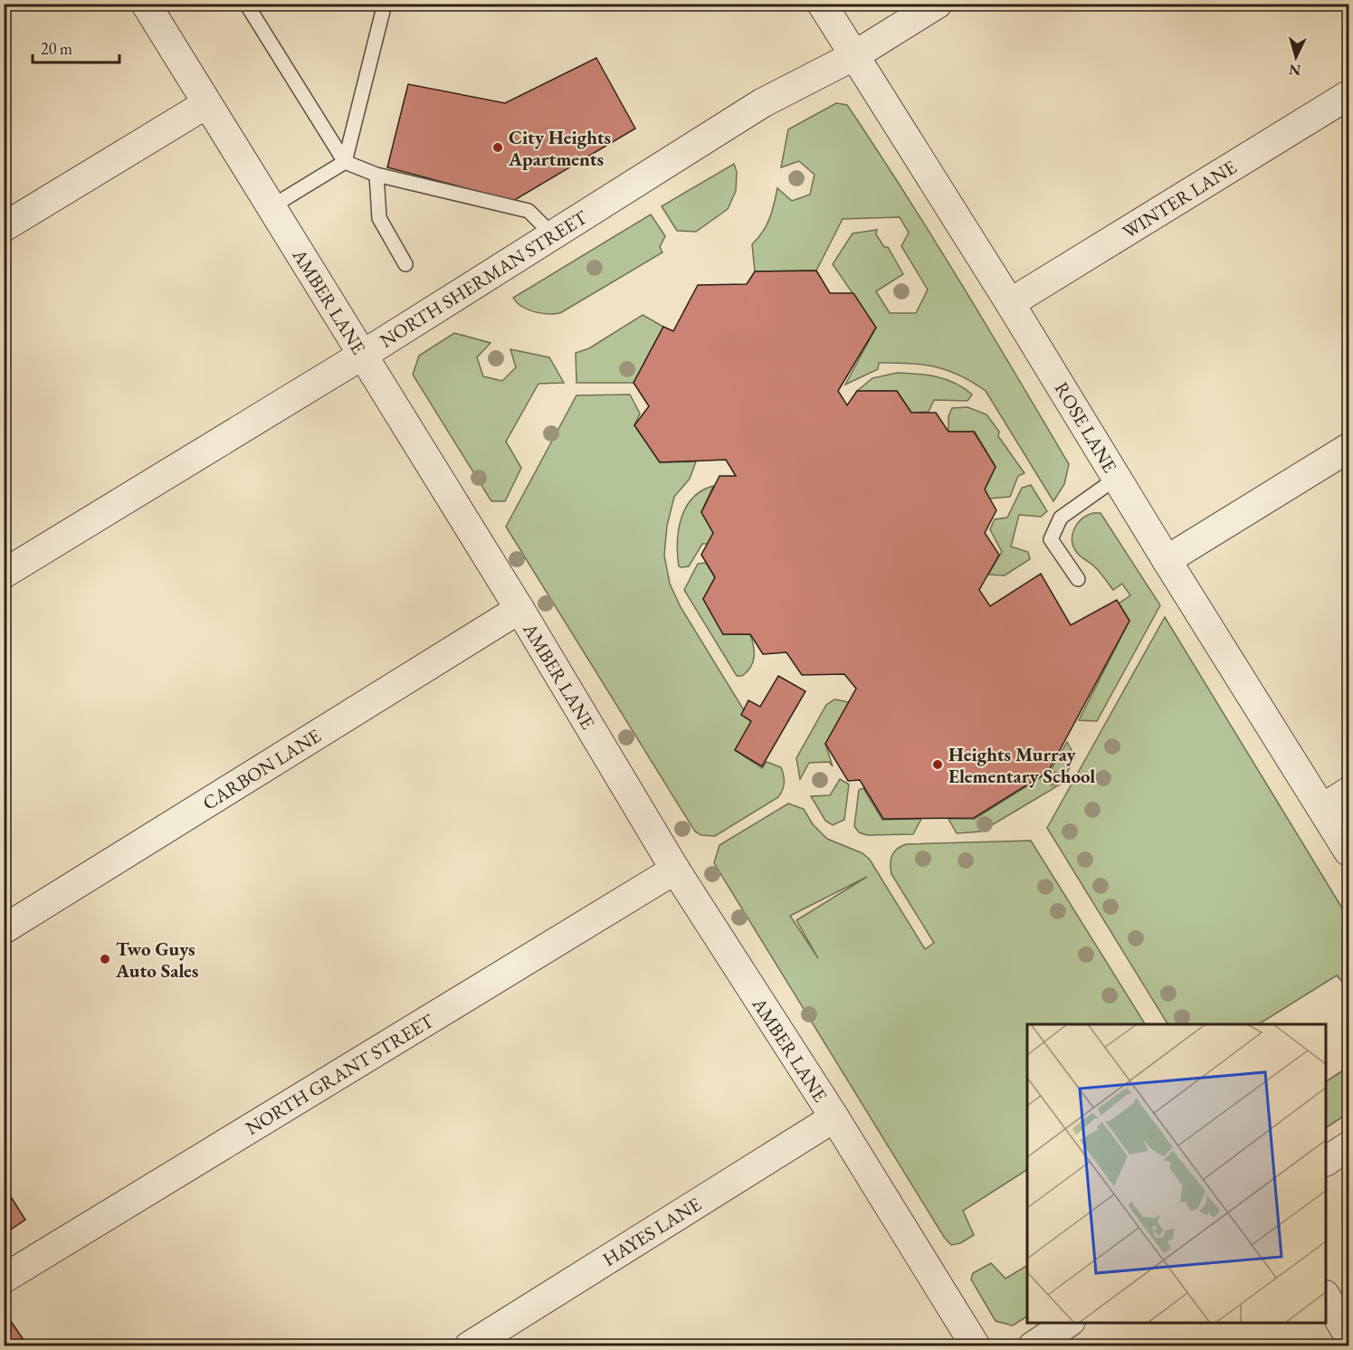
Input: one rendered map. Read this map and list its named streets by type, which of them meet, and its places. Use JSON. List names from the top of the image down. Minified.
{"streets":{"street":["WINTER LANE","NORTH SHERMAN STREET","AMBER LANE","ROSE LANE","CARBON LANE","NORTH GRANT STREET","HAYES LANE"]},"crossings":[["WINTER LANE","ROSE LANE"],["NORTH SHERMAN STREET","AMBER LANE"],["NORTH SHERMAN STREET","ROSE LANE"],["AMBER LANE","CARBON LANE"],["AMBER LANE","NORTH GRANT STREET"],["AMBER LANE","HAYES LANE"]],"places":["City Heights Apartments","Heights Murray Elementary School","Two Guys Auto Sales"],"scale_bar":"20 m","north":"bottom"}
